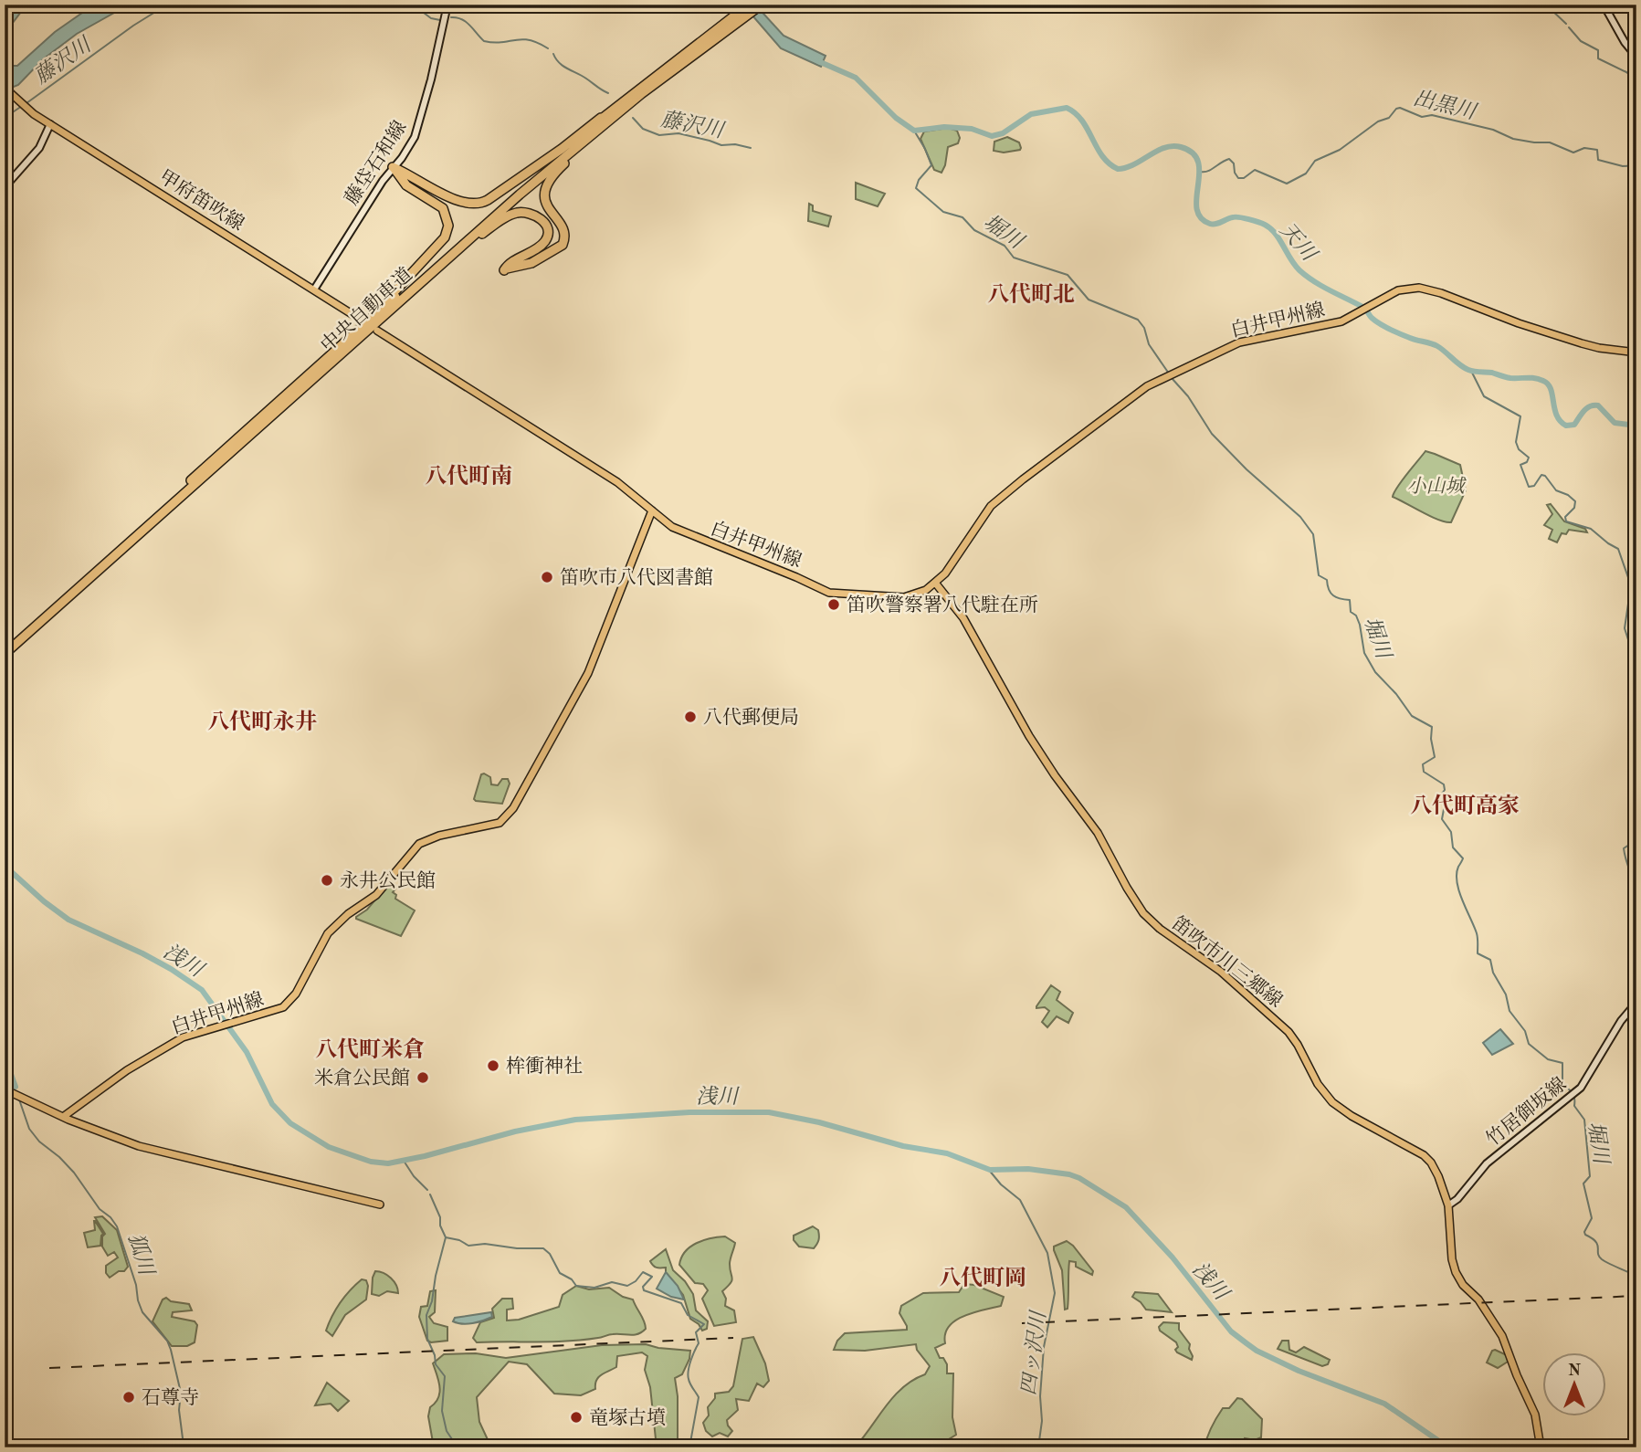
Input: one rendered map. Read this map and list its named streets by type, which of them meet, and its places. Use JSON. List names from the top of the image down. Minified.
{"streets":{"highway":["中央自動車道"],"main road":["藤垈石和線","甲府笛吹線","白井甲州線","笛吹市川三郷線","竹居御坂線"]},"crossings":[["藤垈石和線","甲府笛吹線"],["白井甲州線","笛吹市川三郷線"],["笛吹市川三郷線","竹居御坂線"]],"districts":["八代町北","八代町南","八代町永井","八代町高家","八代町米倉","八代町岡"],"water":["藤沢川","出黒川","堀川","天川","浅川","狐川","四ッ沢川"],"parks":["小山城"],"places":["笛吹市八代図書館","笛吹警察署八代駐在所","八代郵便局","永井公民館","桙衝神社","米倉公民館","石尊寺","竜塚古墳"],"north":"top"}
